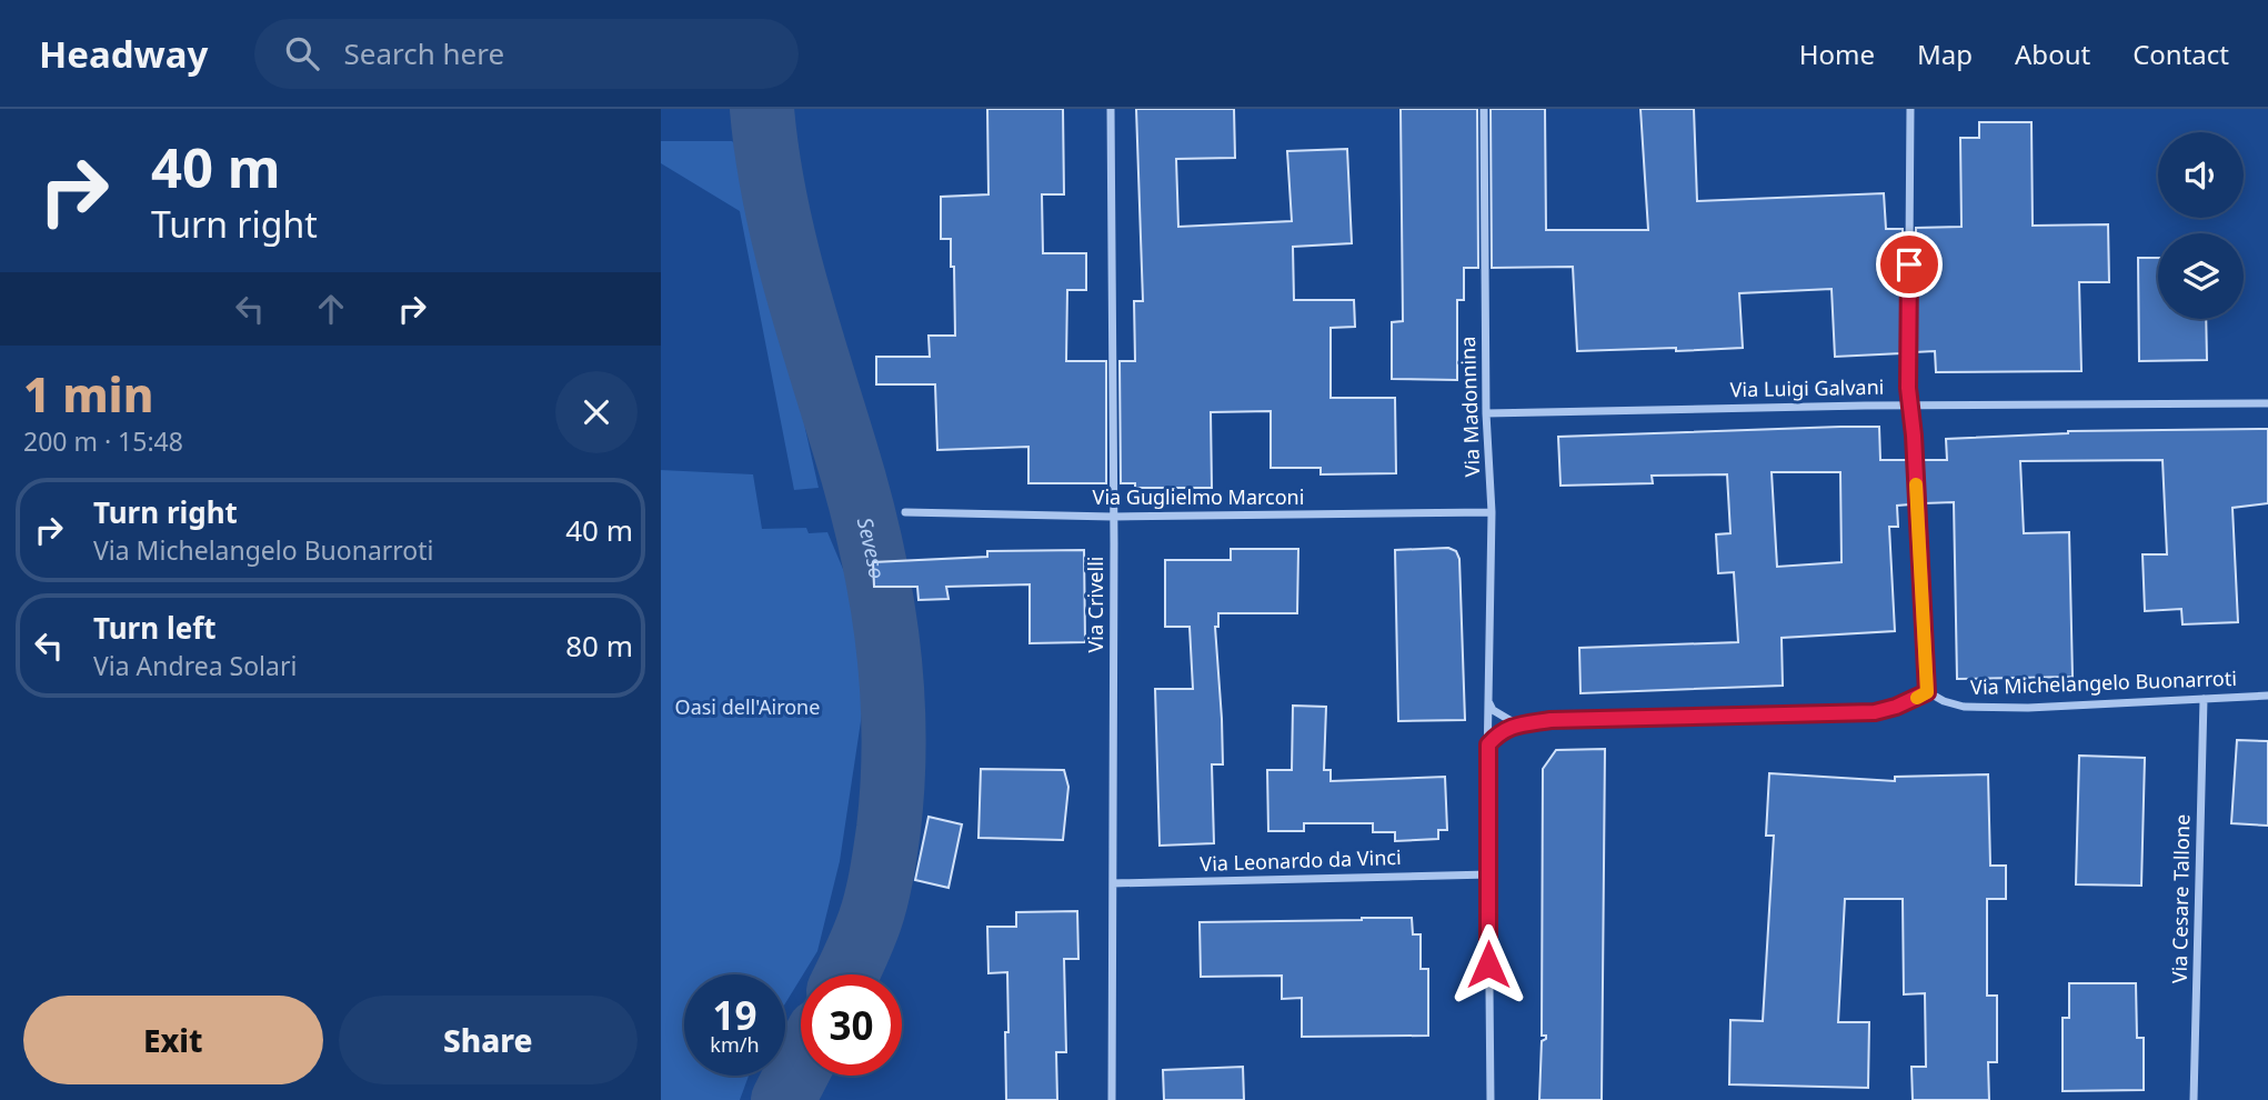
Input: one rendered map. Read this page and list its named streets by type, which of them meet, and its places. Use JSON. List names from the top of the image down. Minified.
{"streets":{"street":["Via Luigi Galvani","Via Madonnina","Via Guglielmo Marconi","Via Crivelli","Via Michelangelo Buonarroti","Via Leonardo da Vinci","Via Cesare Tallone"]},"crossings":[["Via Luigi Galvani","Via Madonnina"],["Via Madonnina","Via Guglielmo Marconi"],["Via Madonnina","Via Leonardo da Vinci"],["Via Guglielmo Marconi","Via Crivelli"],["Via Crivelli","Via Leonardo da Vinci"],["Via Michelangelo Buonarroti","Via Cesare Tallone"]],"water":["Seveso"],"parks":["Oasi dell'Airone"],"page":{"header":"Headway","search":"Search here","nav":["Home","Map","About","Contact"],"turn":["40 m","Turn right"],"heading":["1 min","200 m · 15:48"],"list":[{"name":"Turn right","note":"Via Michelangelo Buonarroti","value":"40 m"},{"name":"Turn left","note":"Via Andrea Solari","value":"80 m"}],"speed":"19 km/h","limit":"30","buttons":["Exit","Share"]}}
